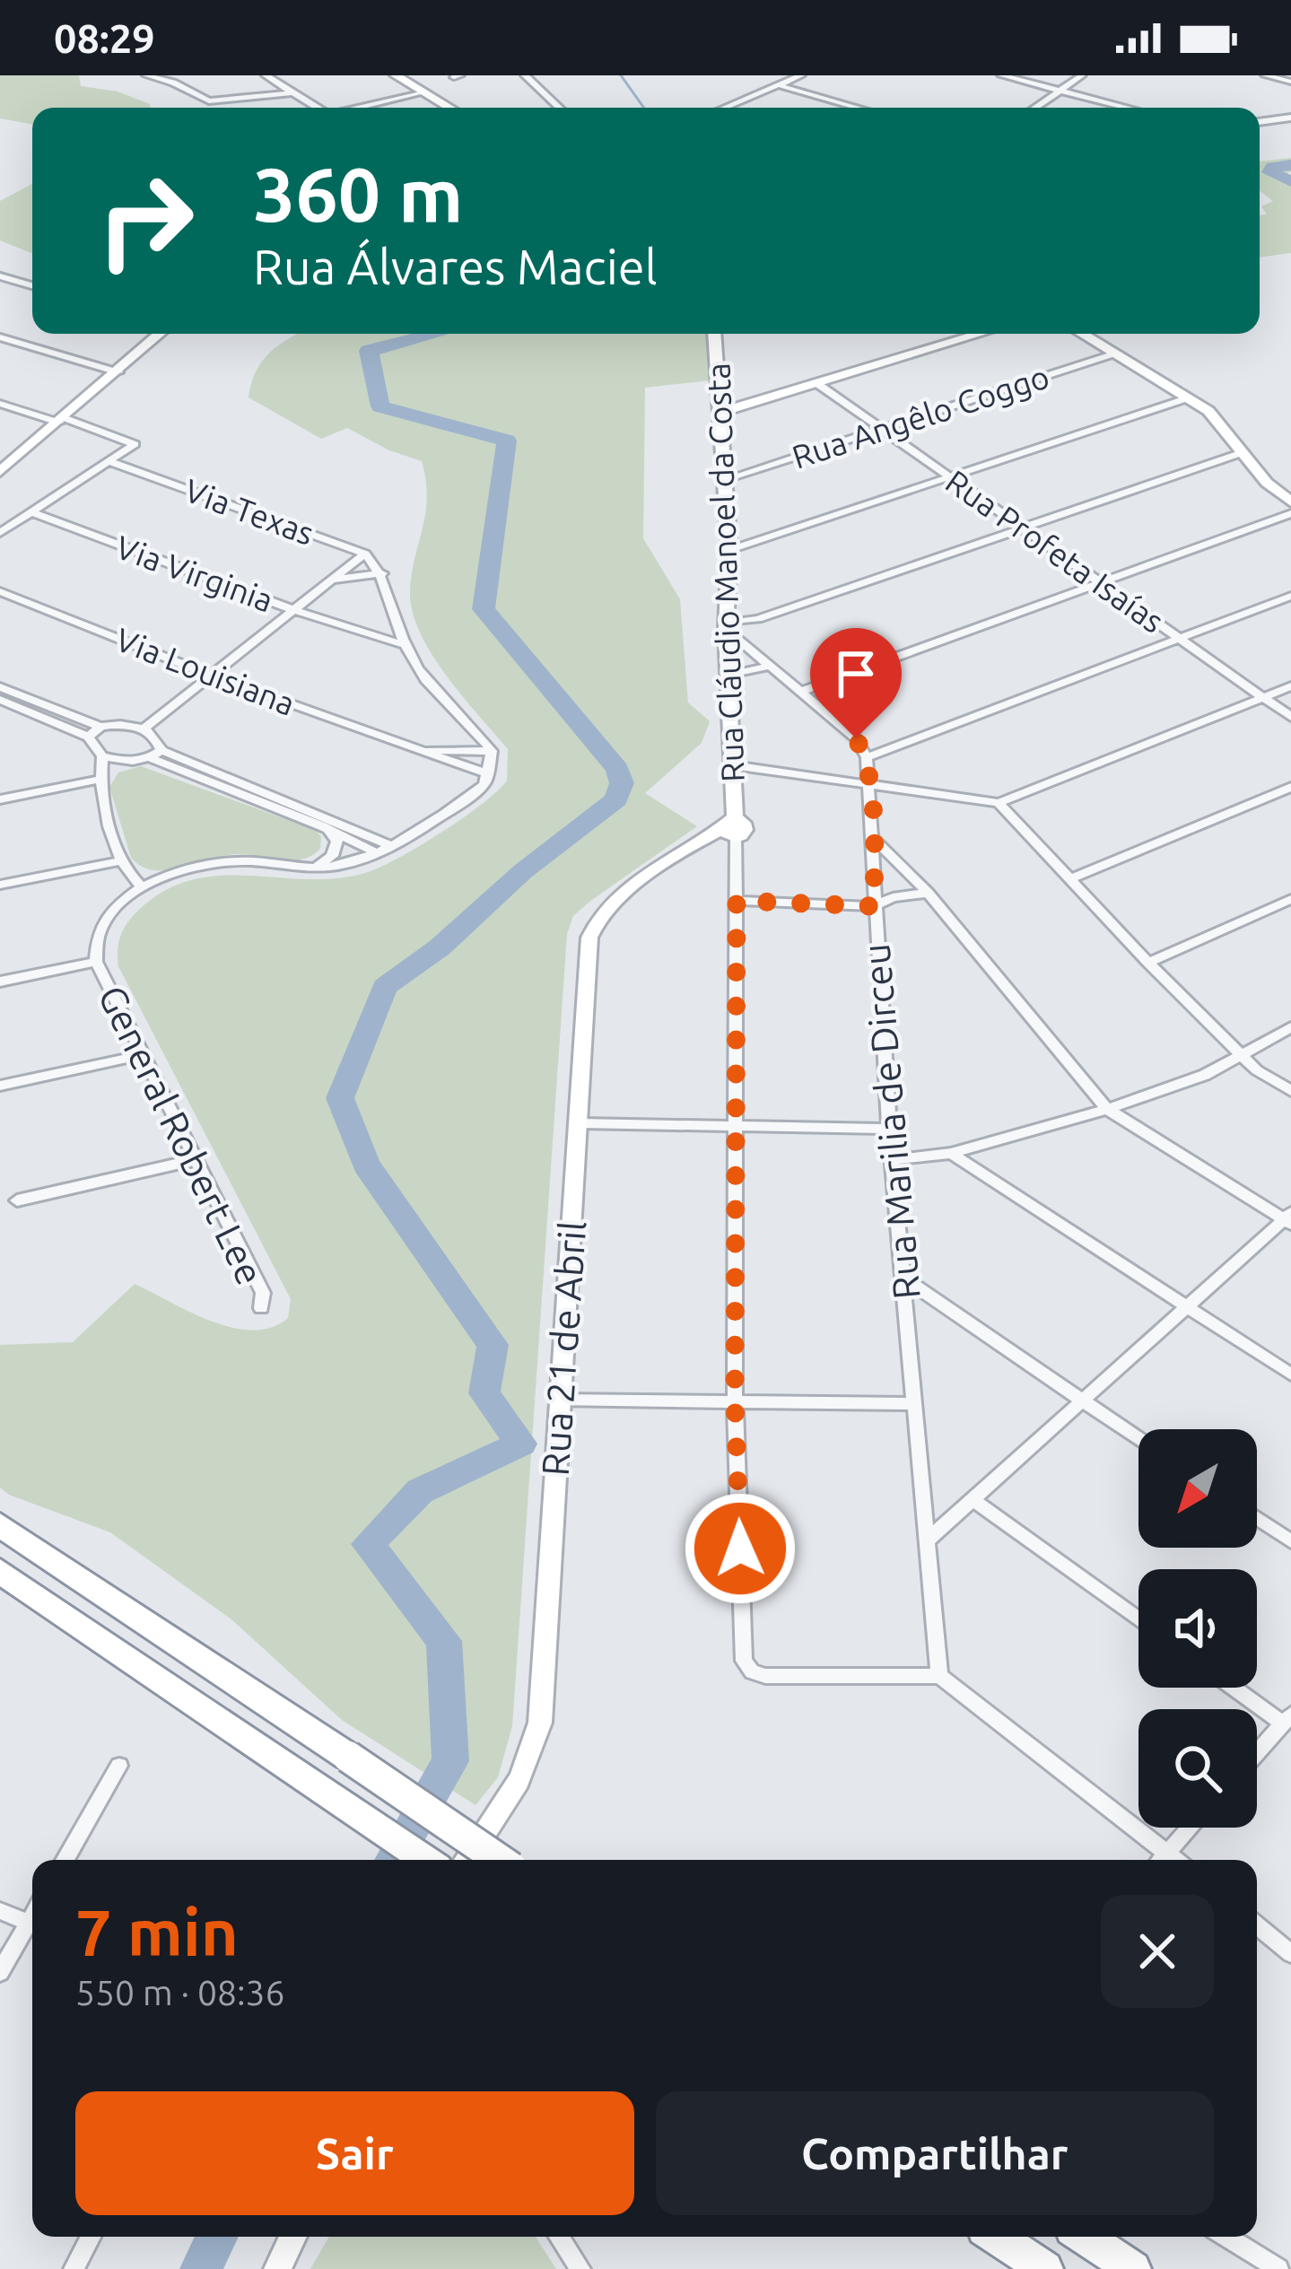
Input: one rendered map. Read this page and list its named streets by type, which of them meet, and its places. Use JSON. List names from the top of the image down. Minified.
{"streets":{"street":["Rua Angêlo Coggo","Via Texas","Rua Profeta Isaías","Rua Cláudio Manoel da Costa","Via Virginia","Via Louisiana","Rua Marilia de Dirceu","General Robert Lee","Rua 21 de Abril"]},"crossings":[["Rua Angêlo Coggo","Rua Profeta Isaías"],["Rua Angêlo Coggo","Rua Cláudio Manoel da Costa"],["Rua Cláudio Manoel da Costa","Rua Marilia de Dirceu"],["Rua Cláudio Manoel da Costa","Rua 21 de Abril"],["Via Louisiana","General Robert Lee"]],"north":"bottom left","page":{"status":"08:29","turn":["360 m","Rua Álvares Maciel"],"heading":["7 min","550 m · 08:36"],"buttons":["Sair","Compartilhar"]}}
